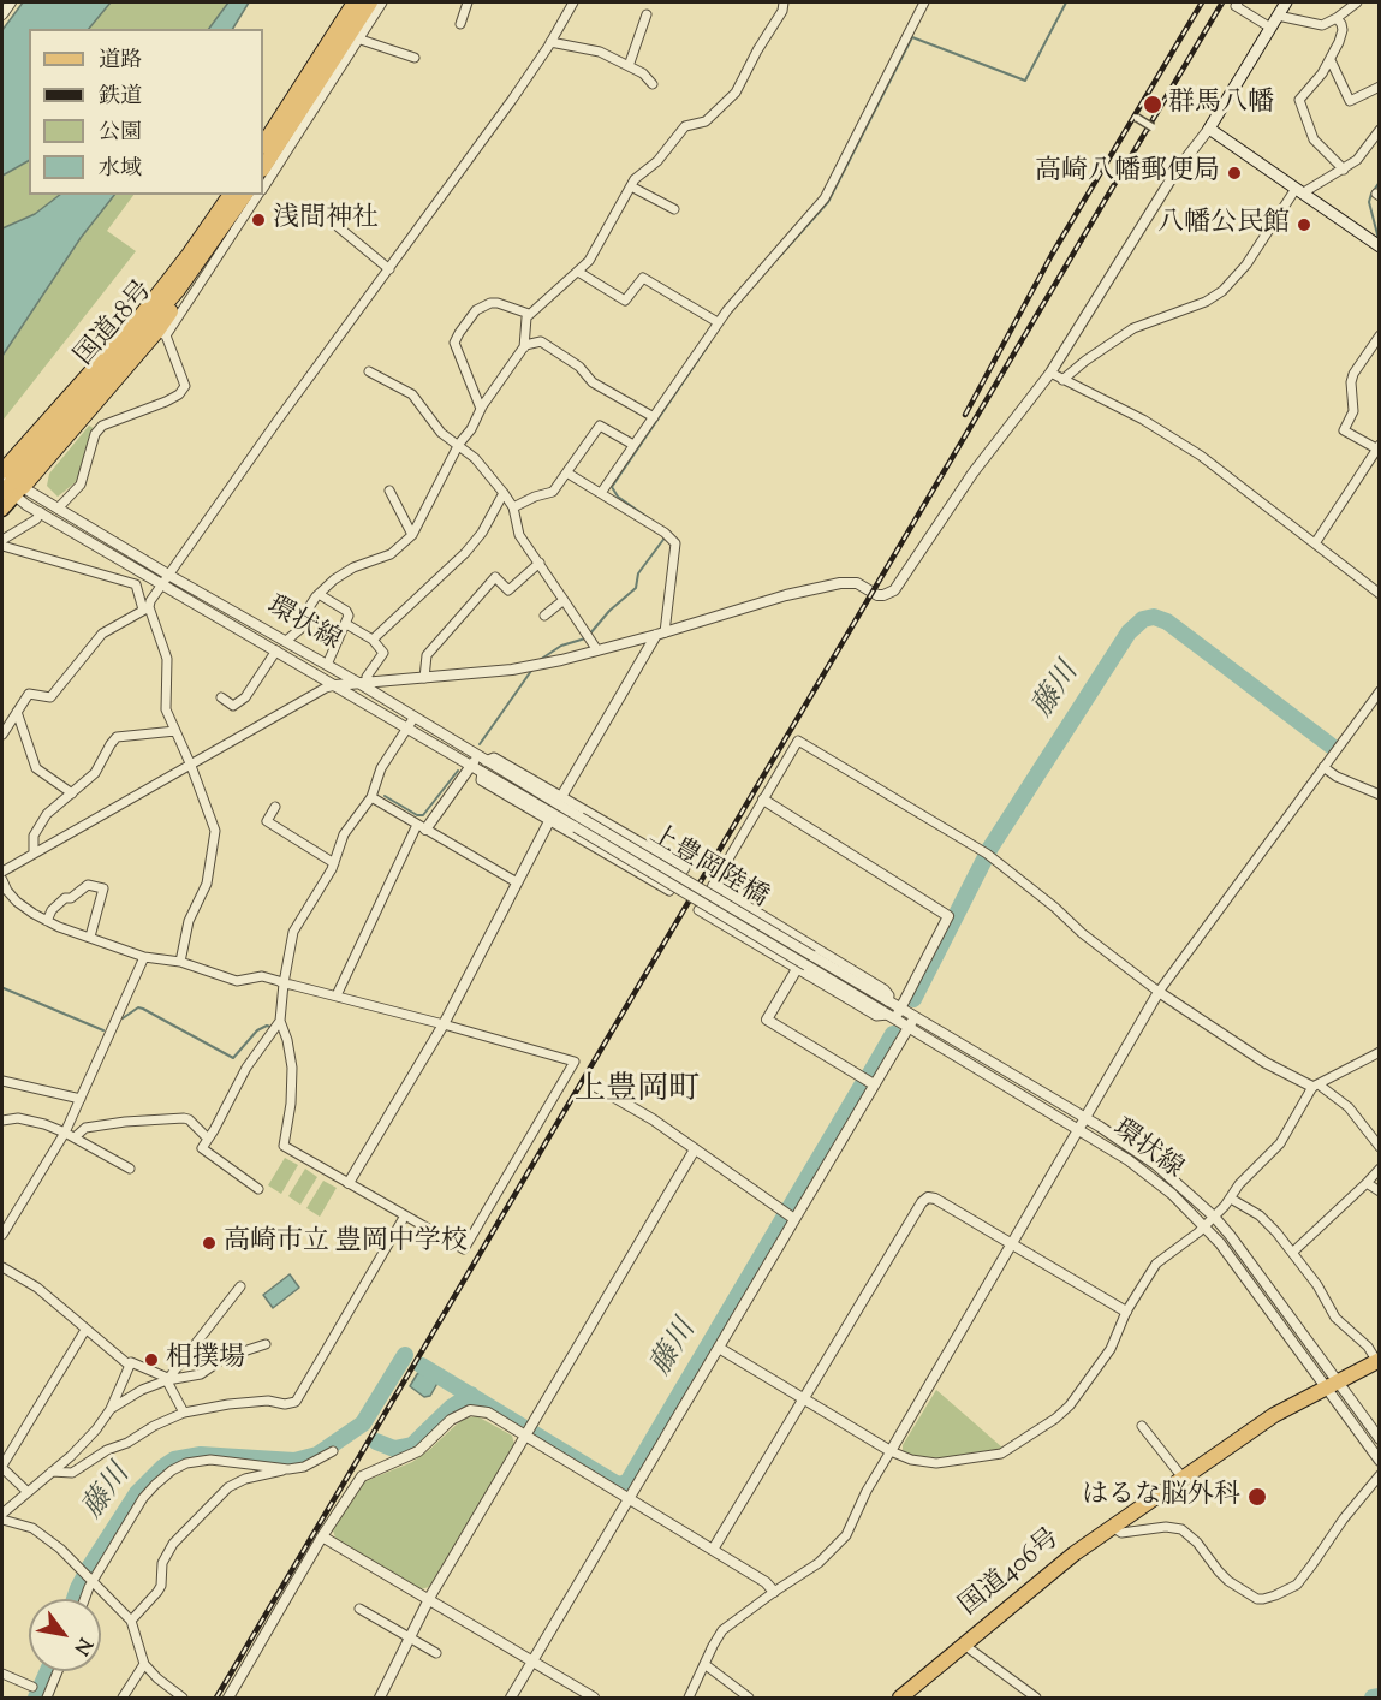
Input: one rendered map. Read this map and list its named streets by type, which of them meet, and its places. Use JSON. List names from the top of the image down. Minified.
{"streets":{"highway":["国道18号","国道406号"],"street":["環状線","上豊岡陸橋"]},"crossings":[["国道18号","環状線"],["環状線","上豊岡陸橋"],["環状線","国道406号"]],"districts":["上豊岡町"],"water":["藤川"],"places":["群馬八幡","高崎八幡郵便局","浅間神社","八幡公民館","高崎市立 豊岡中学校","相撲場","はるな脳外科"],"legend":["道路","鉄道","公園","水域"],"north":"bottom right"}
